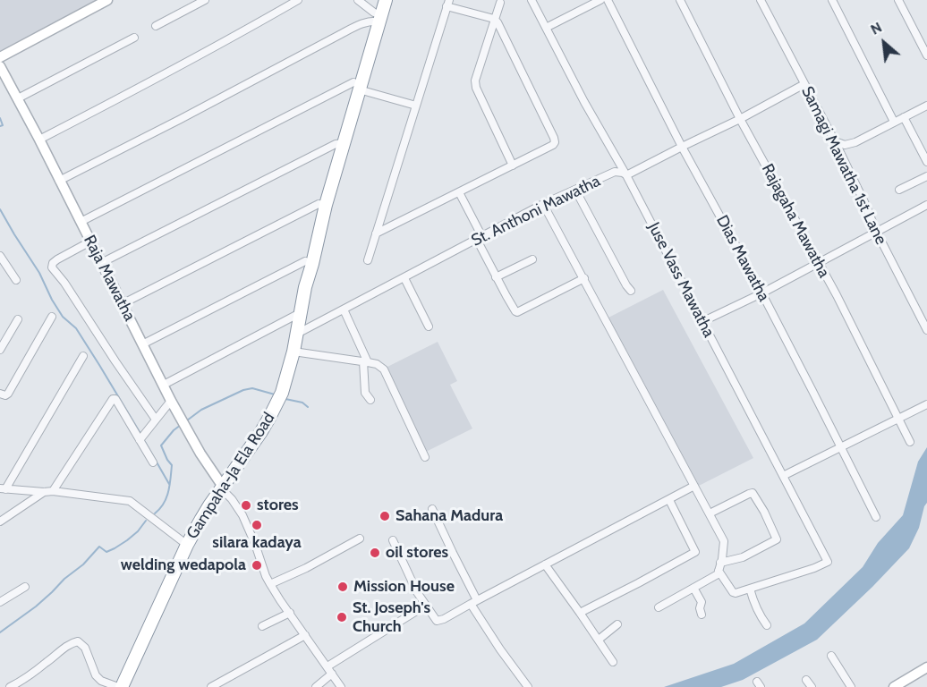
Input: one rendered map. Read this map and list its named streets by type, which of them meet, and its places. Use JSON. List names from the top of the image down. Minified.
{"streets":{"highway":["Gampaha-Ja Ela Road"],"street":["Samagi Mawatha 1st Lane","St. Anthoni Mawatha","Rajagaha Mawatha","Dias Mawatha","Raja Mawatha","Juse Vass Mawatha"]},"crossings":[["Samagi Mawatha 1st Lane","St. Anthoni Mawatha"],["St. Anthoni Mawatha","Rajagaha Mawatha"],["St. Anthoni Mawatha","Dias Mawatha"],["St. Anthoni Mawatha","Juse Vass Mawatha"],["St. Anthoni Mawatha","Gampaha-Ja Ela Road"],["Raja Mawatha","Gampaha-Ja Ela Road"]],"places":["stores","Sahana Madura","silara kadaya","oil stores","welding wedapola","Mission House","St. Joseph's Church"],"north":"top left"}
